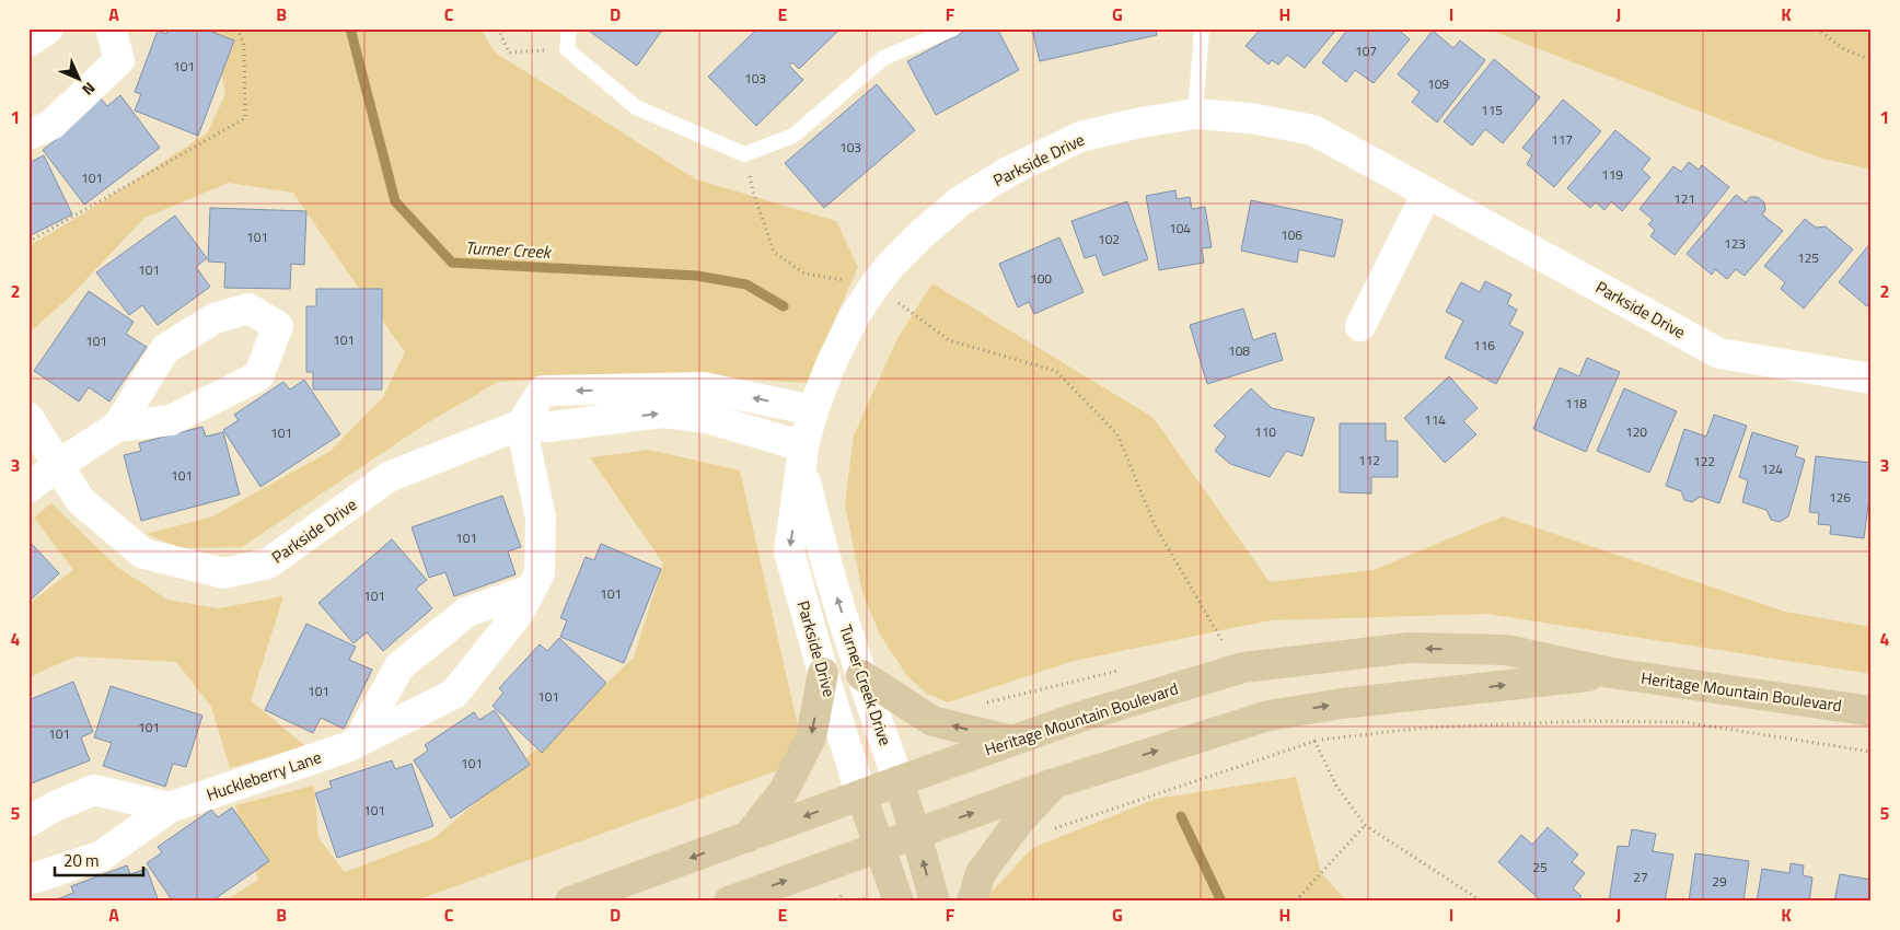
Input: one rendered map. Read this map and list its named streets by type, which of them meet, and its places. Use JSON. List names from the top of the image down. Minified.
{"streets":{"main road":["Parkside Drive","Turner Creek Drive","Heritage Mountain Boulevard"],"street":["Huckleberry Lane"]},"crossings":[["Parkside Drive","Turner Creek Drive"],["Parkside Drive","Heritage Mountain Boulevard"],["Parkside Drive","Huckleberry Lane"],["Turner Creek Drive","Heritage Mountain Boulevard"]],"one_way":["Turner Creek Drive"],"water":["Turner Creek"],"house_numbers":["107","101","103","109","115","117","103","119","101","121","104","106","101","102","123","125","101","100","101","101","116","108","118","114","110","120","101","112","122","124","101","126","101","101","101","101","101","101","101","101","101","25","27","29"],"scale_bar":"20 m","north":"bottom right","grid":{"columns":["A","B","C","D","E","F","G","H","I","J","K"],"rows":["1","2","3","4","5"]}}
